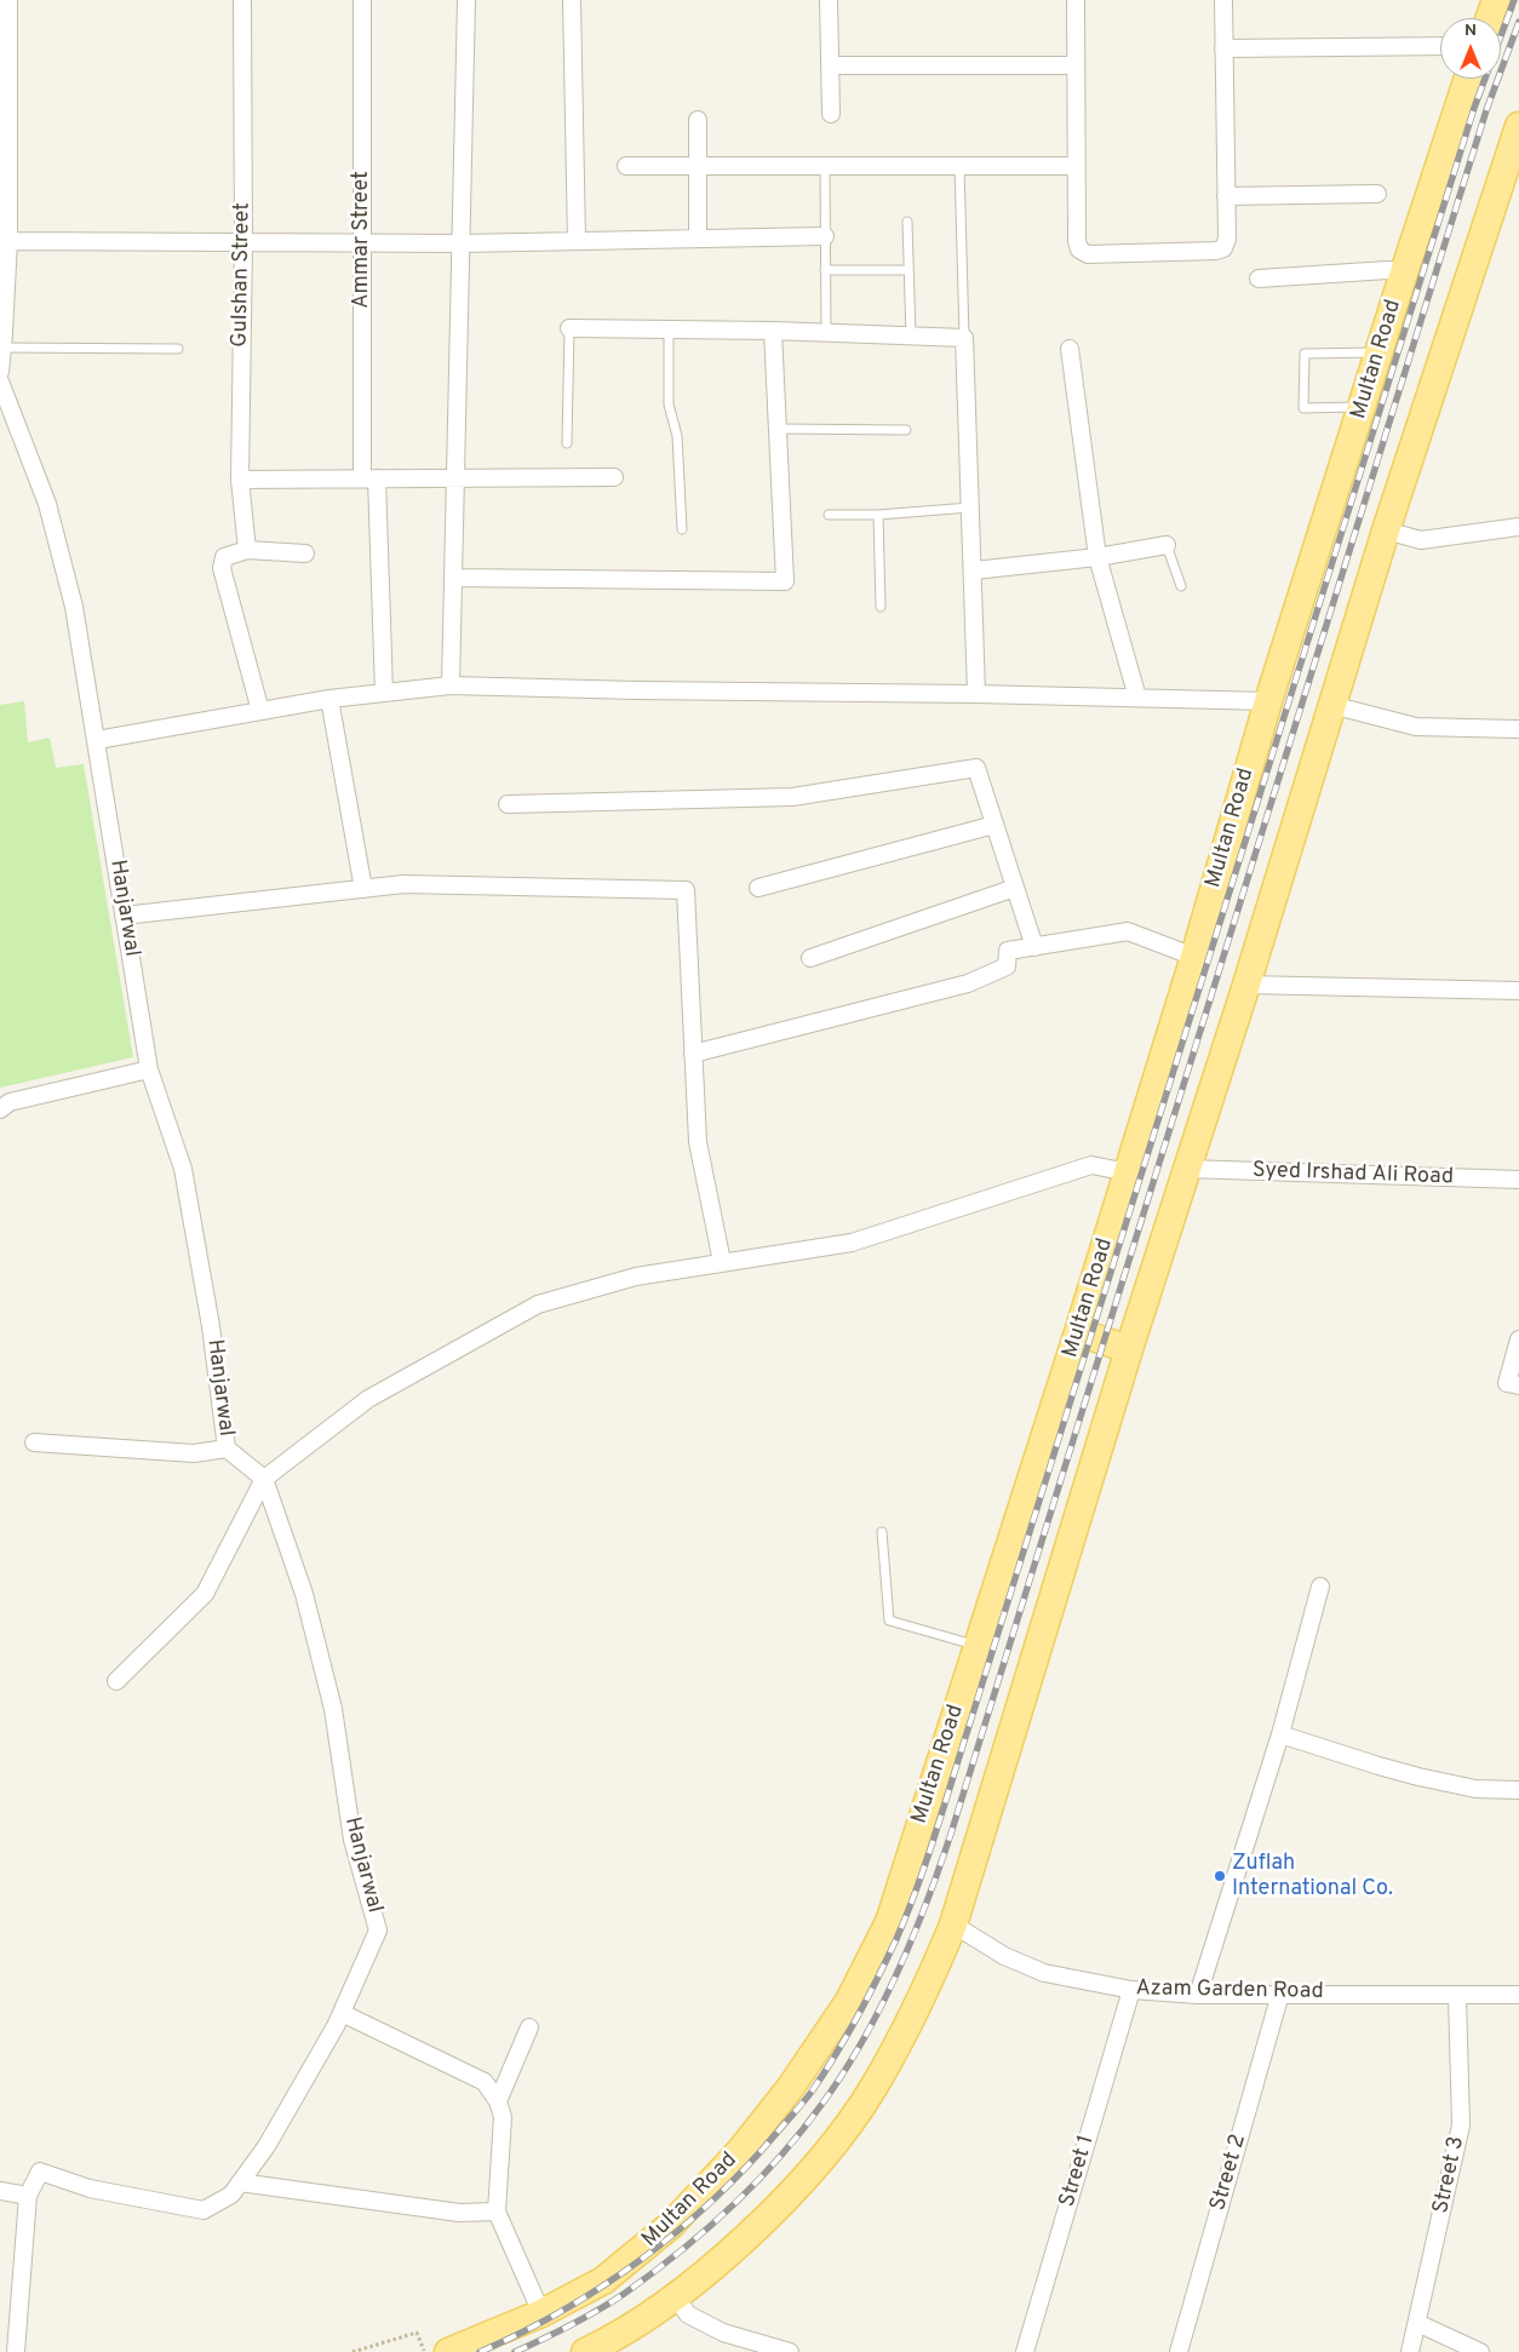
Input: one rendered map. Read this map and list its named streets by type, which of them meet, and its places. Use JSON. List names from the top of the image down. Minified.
{"streets":{"main road":["Multan Road"],"street":["Ammar Street","Gulshan Street","Hanjarwal","Syed Irshad Ali Road","Azam Garden Road","Street 1","Street 2","Street 3"]},"crossings":[["Azam Garden Road","Street 1"],["Azam Garden Road","Street 2"],["Azam Garden Road","Street 3"]],"places":["Zuflah International Co."],"north":"top"}
